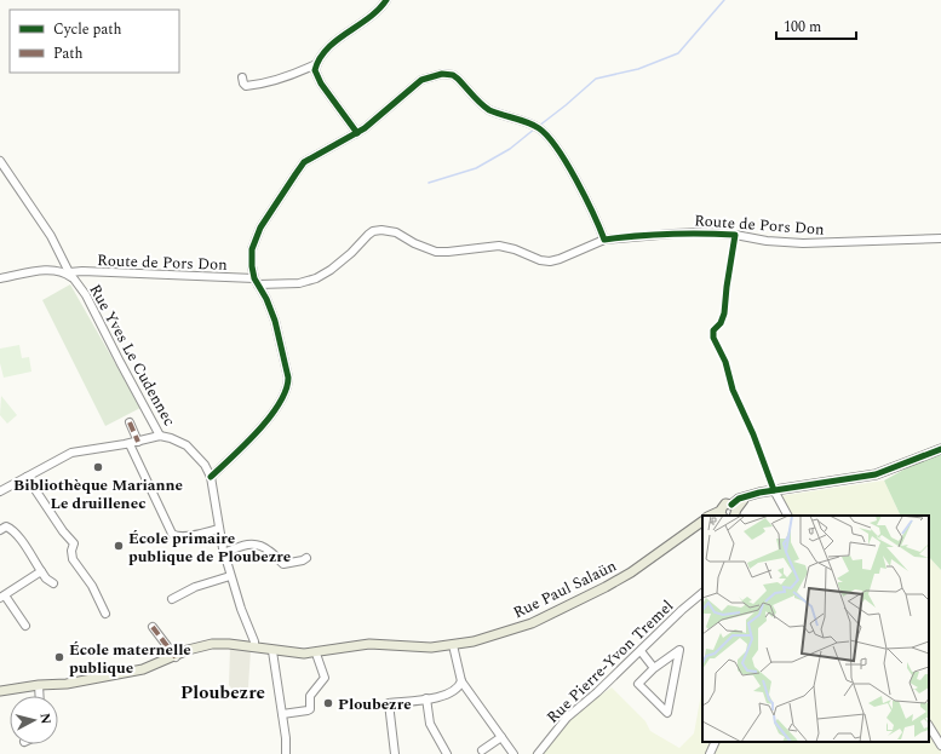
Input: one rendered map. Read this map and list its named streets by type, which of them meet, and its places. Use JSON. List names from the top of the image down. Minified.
{"streets":{"main road":["Rue Paul Salaün"],"street":["Route de Pors Don","Rue Yves Le Cudennec","Rue Pierre-Yvon Tremel"]},"crossings":[["Route de Pors Don","Rue Yves Le Cudennec"],["Rue Yves Le Cudennec","Rue Paul Salaün"]],"districts":["Ploubezre"],"places":["Bibliothèque Marianne Le druillenec","École primaire publique de Ploubezre","École maternelle publique","Ploubezre"],"legend":["Cycle path","Path"],"scale_bar":"100 m","north":"right"}
